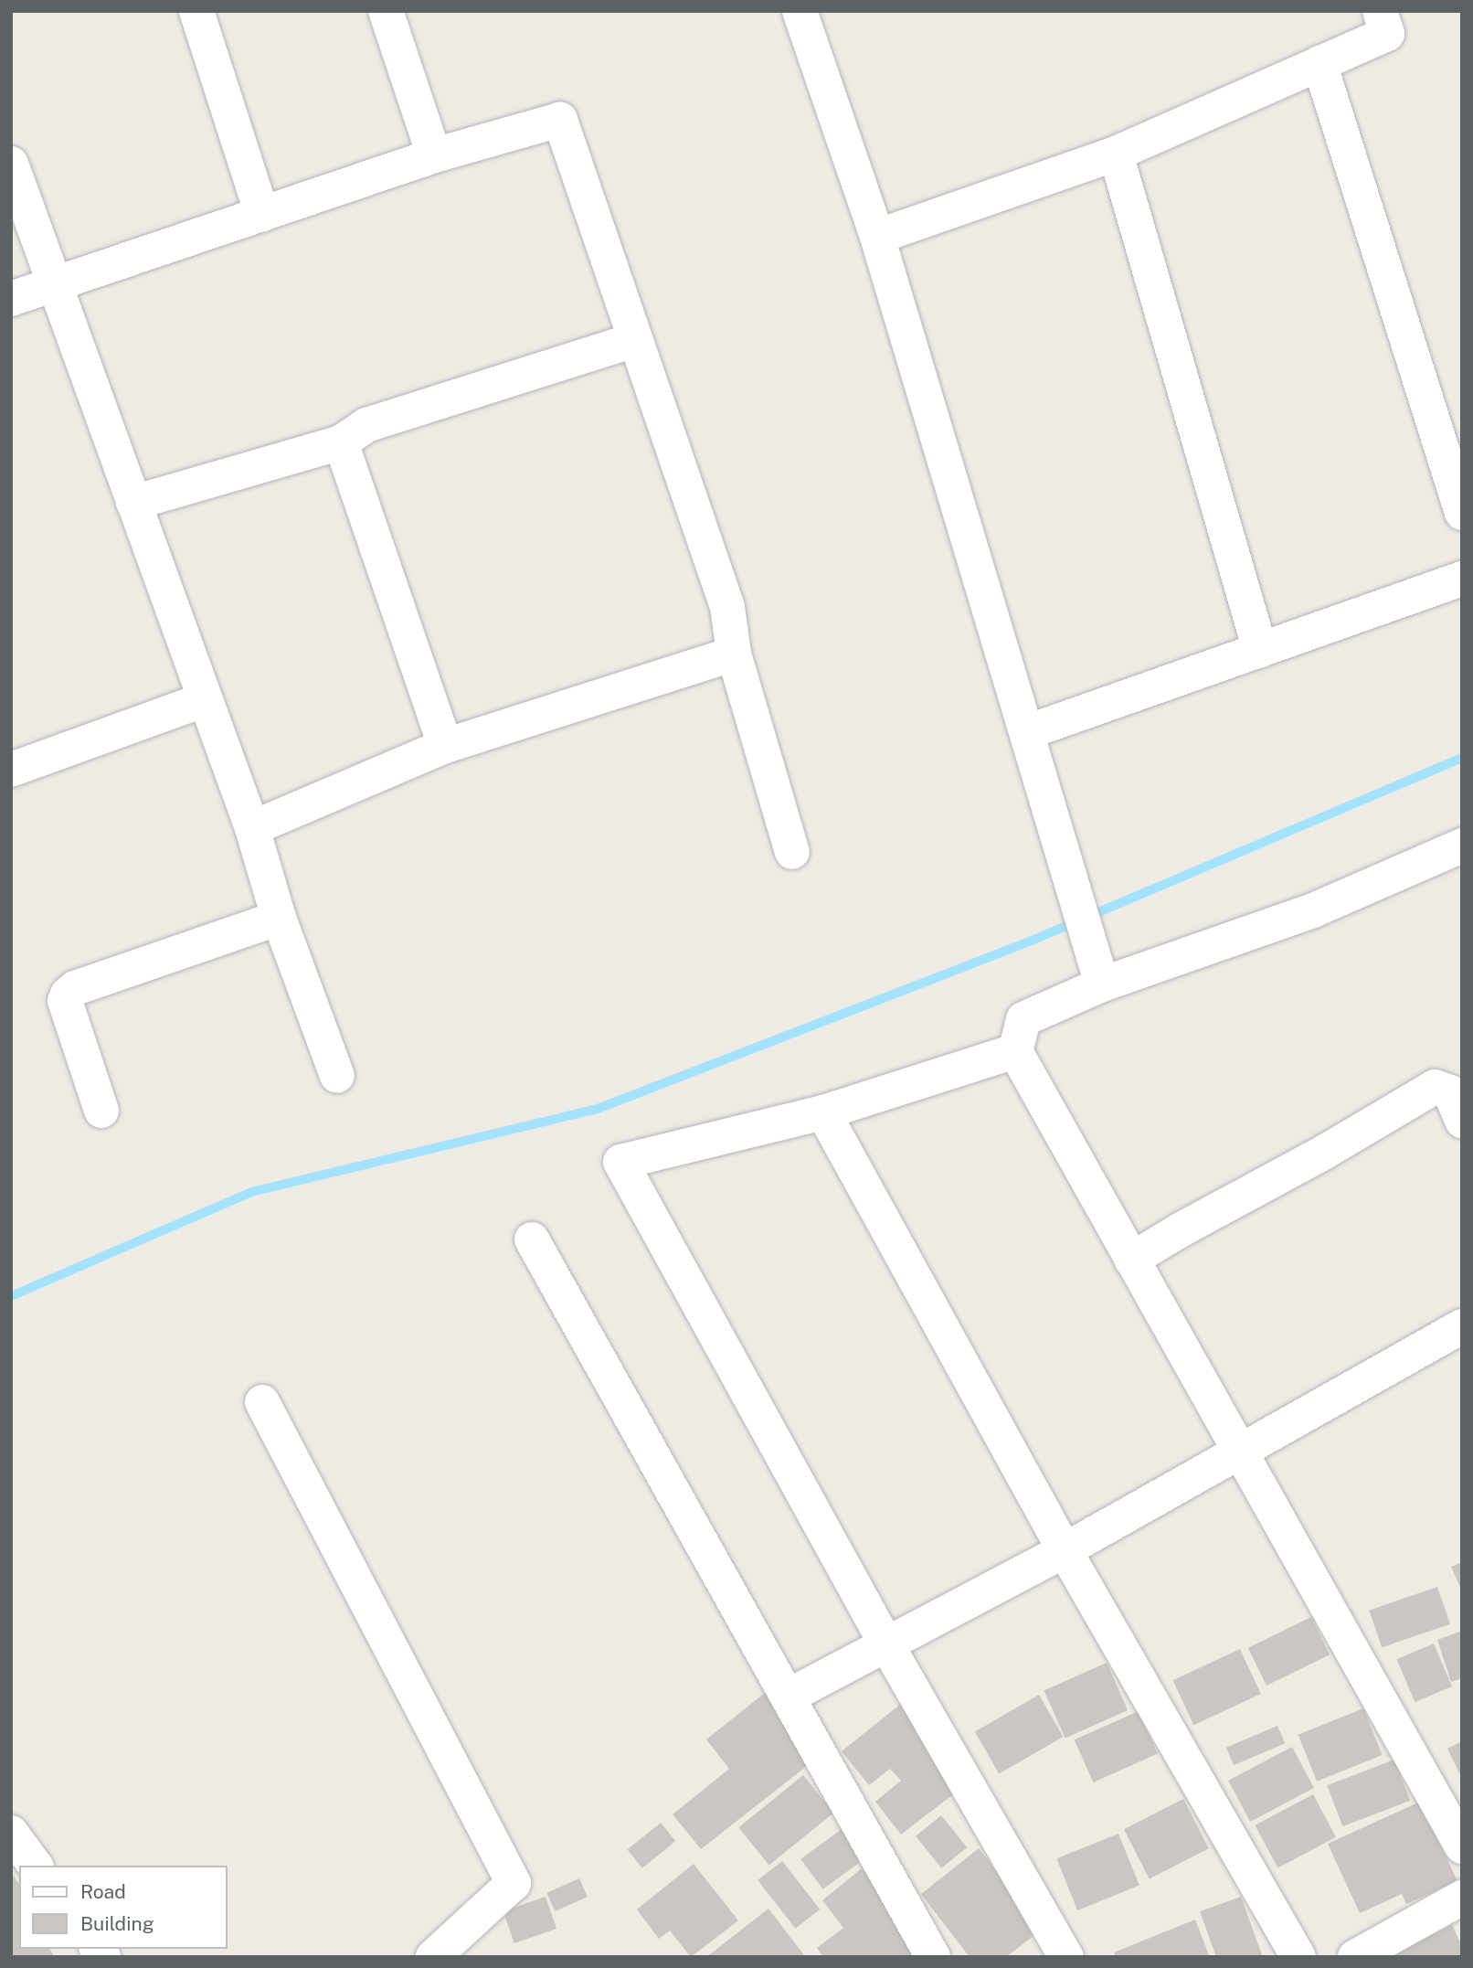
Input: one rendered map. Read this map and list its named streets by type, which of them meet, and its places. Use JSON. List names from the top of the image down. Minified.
{"legend":["Road","Building"]}
